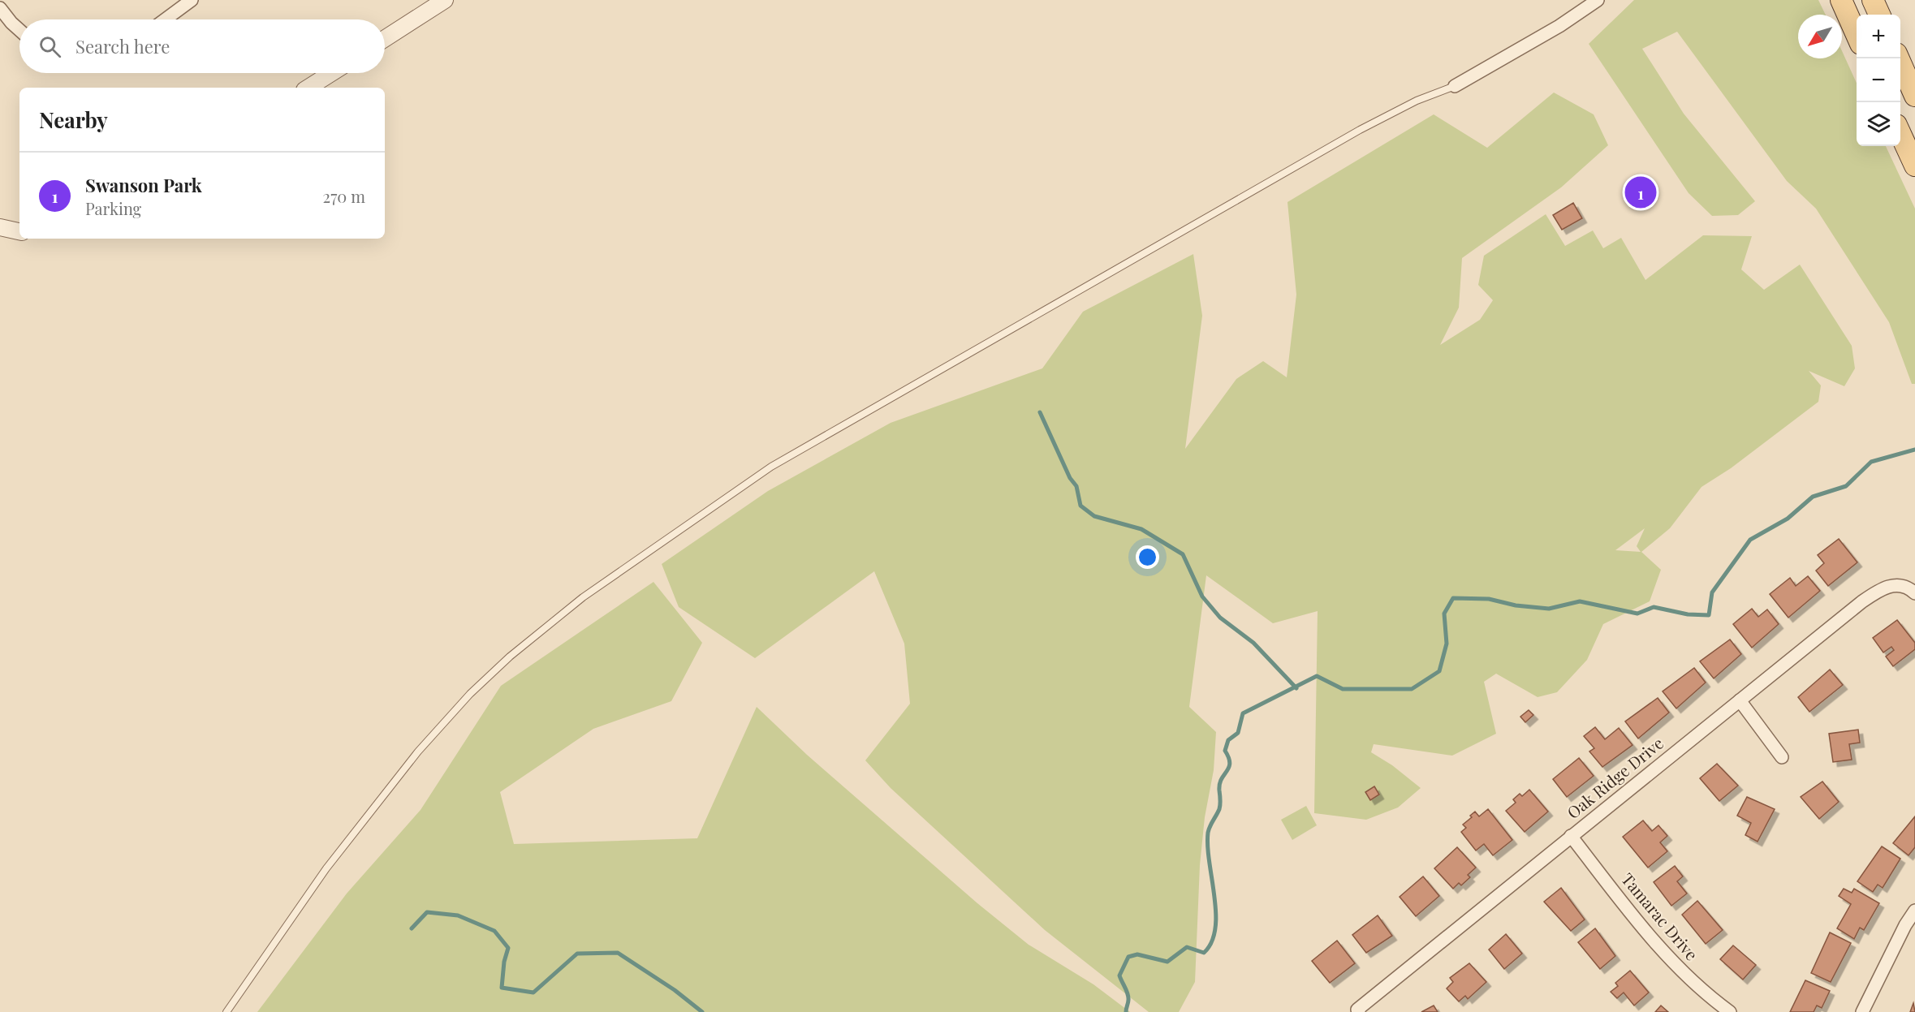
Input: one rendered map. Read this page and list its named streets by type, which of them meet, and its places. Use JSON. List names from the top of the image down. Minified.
{"streets":{"street":["Oak Ridge Drive","Tamarac Drive"]},"crossings":[["Oak Ridge Drive","Tamarac Drive"]],"north":"bottom left","page":{"map_buttons":["+","−"],"search":"Search here","heading":"Nearby","list":[{"mark":"1","name":"Swanson Park","note":"Parking","value":"270 m"}],"pins":"1"}}
